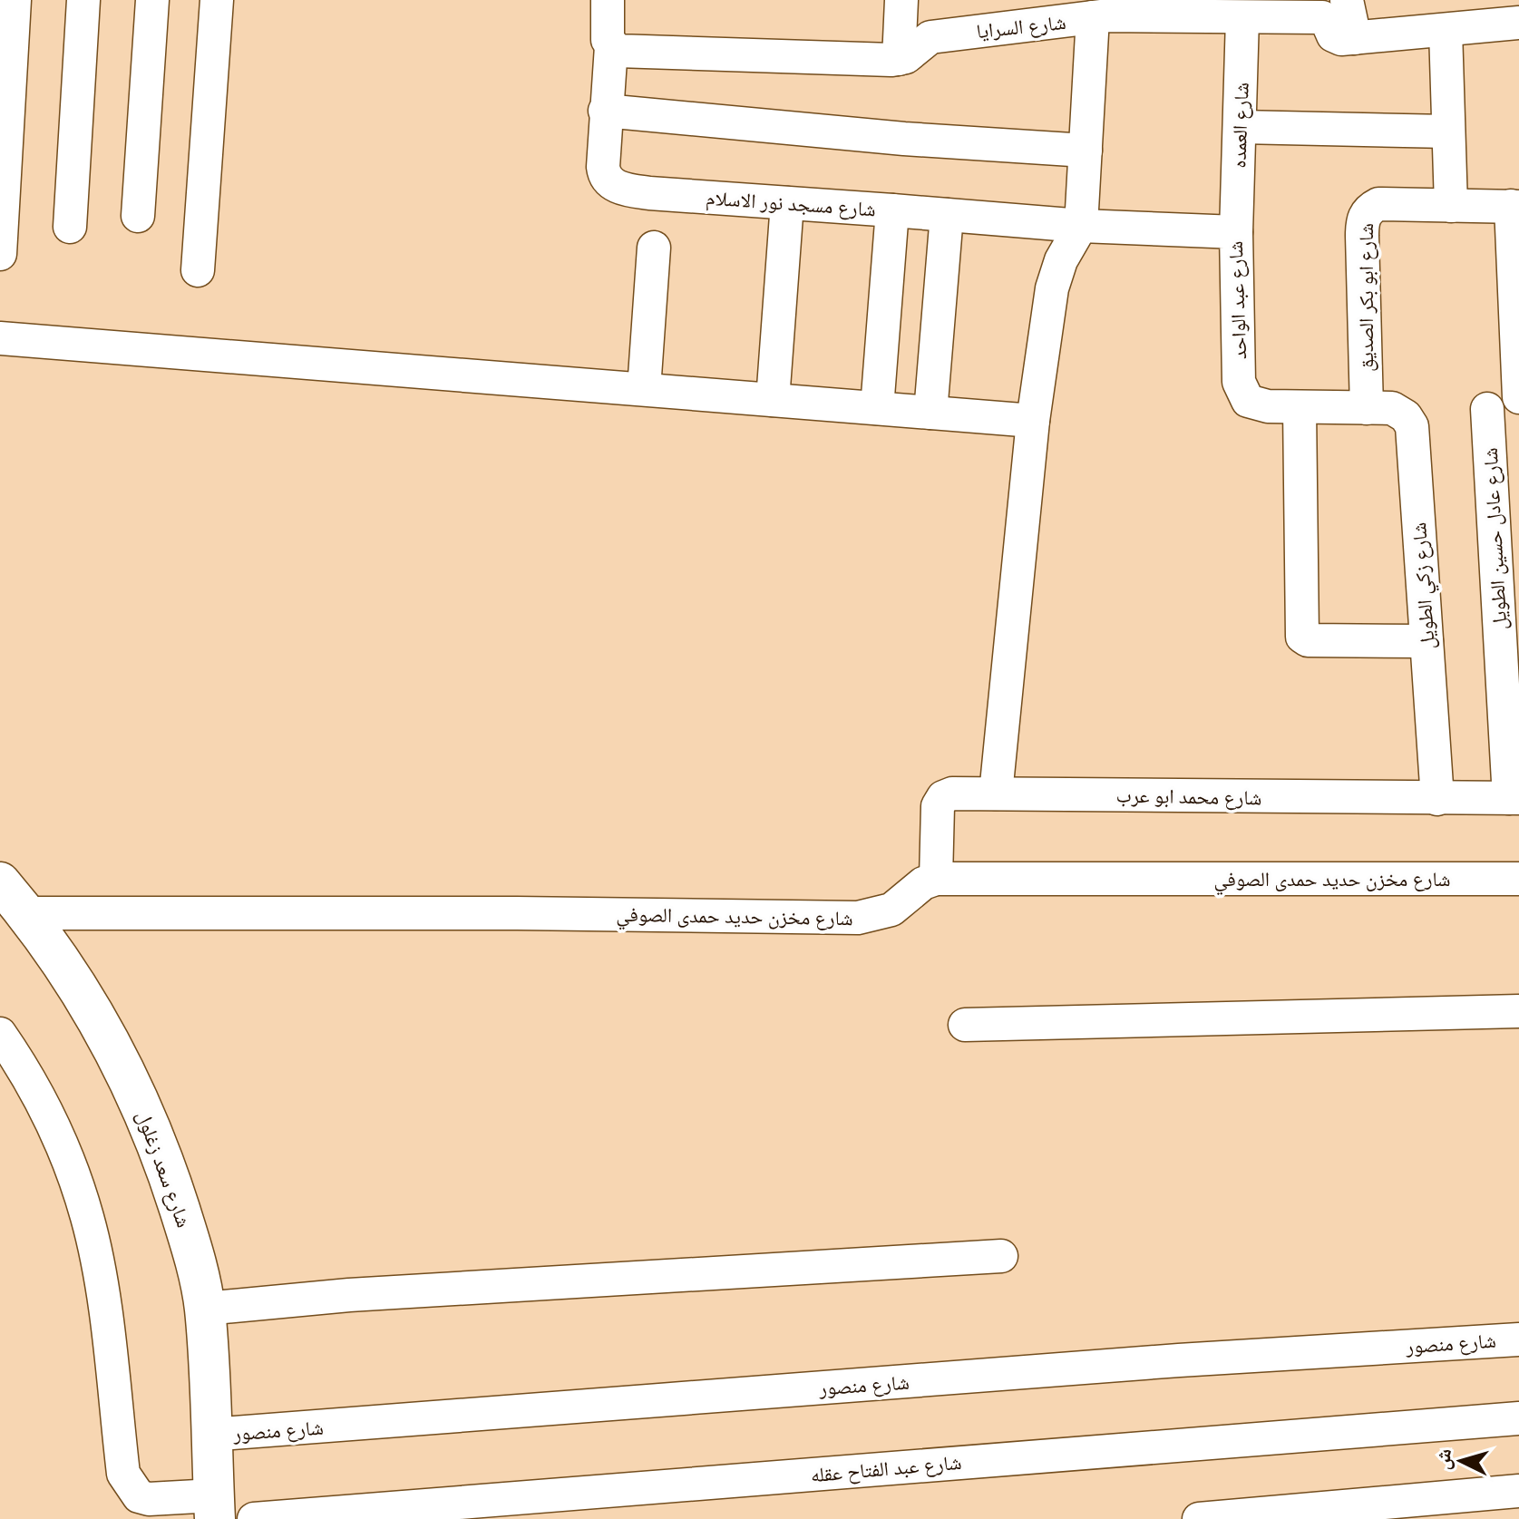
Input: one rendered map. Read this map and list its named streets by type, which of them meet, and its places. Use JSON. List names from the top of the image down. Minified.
{"streets":{"street":["شارع السرايا","شارع العمده","شارع مسجد نور الاسلام","شارع ابو بكر الصديق","شارع عبد الواحد","شارع عادل حسين الطويل","شارع زكي الطويل","شارع محمد ابو عرب","شارع مخزن حديد حمدى الصوفي","شارع سعد زغلول","شارع منصور","شارع عبد الفتاح عقله"]},"crossings":[["شارع السرايا","شارع العمده"],["شارع العمده","شارع عبد الواحد"],["شارع مسجد نور الاسلام","شارع عبد الواحد"],["شارع ابو بكر الصديق","شارع عبد الواحد"],["شارع ابو بكر الصديق","شارع زكي الطويل"],["شارع عبد الواحد","شارع زكي الطويل"],["شارع عادل حسين الطويل","شارع محمد ابو عرب"],["شارع زكي الطويل","شارع محمد ابو عرب"],["شارع محمد ابو عرب","شارع مخزن حديد حمدى الصوفي"],["شارع مخزن حديد حمدى الصوفي","شارع سعد زغلول"],["شارع سعد زغلول","شارع منصور"]],"north":"left"}
